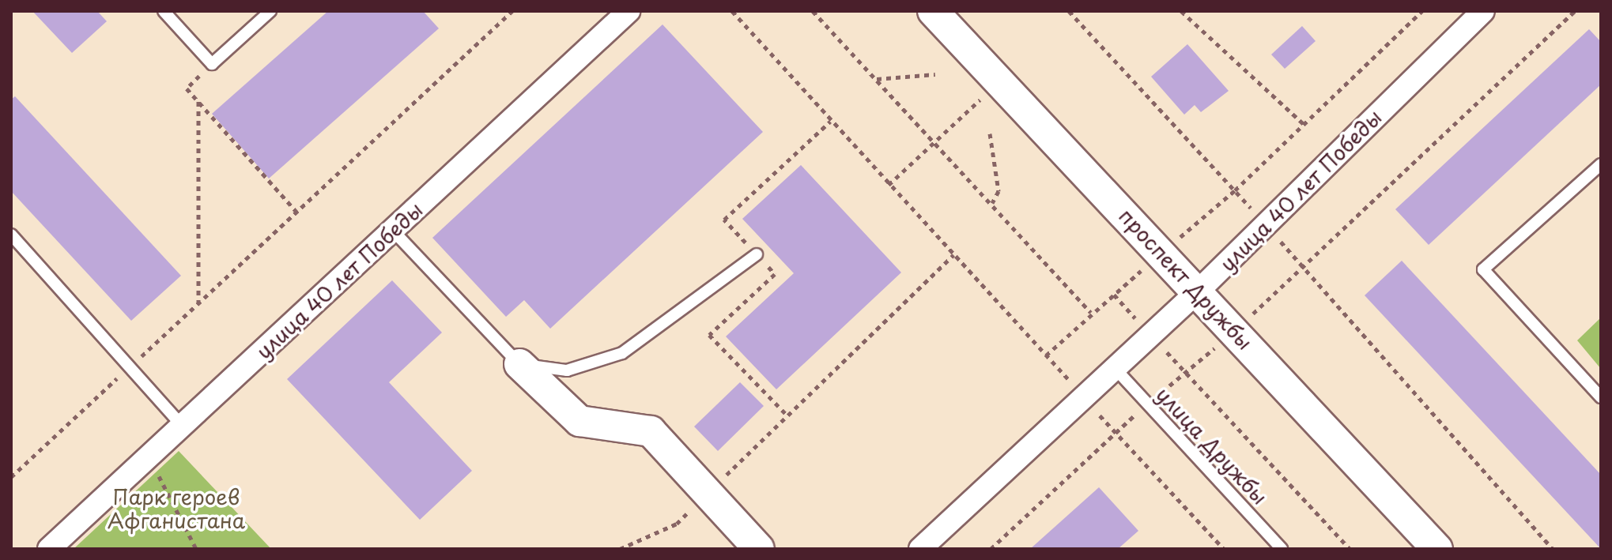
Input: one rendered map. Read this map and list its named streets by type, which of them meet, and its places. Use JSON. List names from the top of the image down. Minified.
{"streets":{"street":["улица 40 лет Победы","проспект Дружбы"],"lane":["улица Дружбы"]},"crossings":[["улица 40 лет Победы","проспект Дружбы"],["улица 40 лет Победы","улица Дружбы"]],"parks":["Парк героев Афганистана"]}
